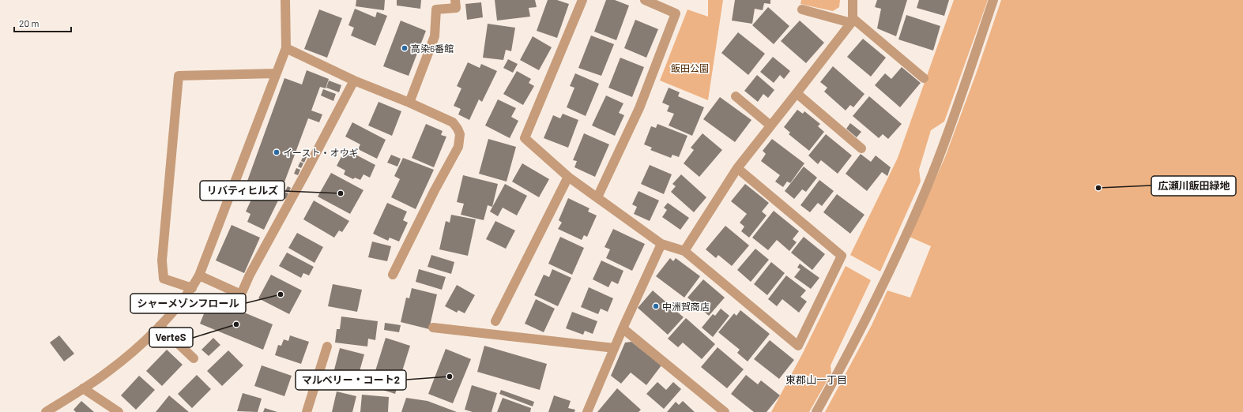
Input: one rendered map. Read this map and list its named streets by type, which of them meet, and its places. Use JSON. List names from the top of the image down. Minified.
{"districts":["東郡山一丁目"],"parks":["飯田公園"],"places":["高染6番館","イースト・オウギ","広瀬川飯田緑地","リバティヒルズ","シャーメゾンフロール","中洲賀商店","VerteS","マルベリー・コート2"],"scale_bar":"20 m"}
